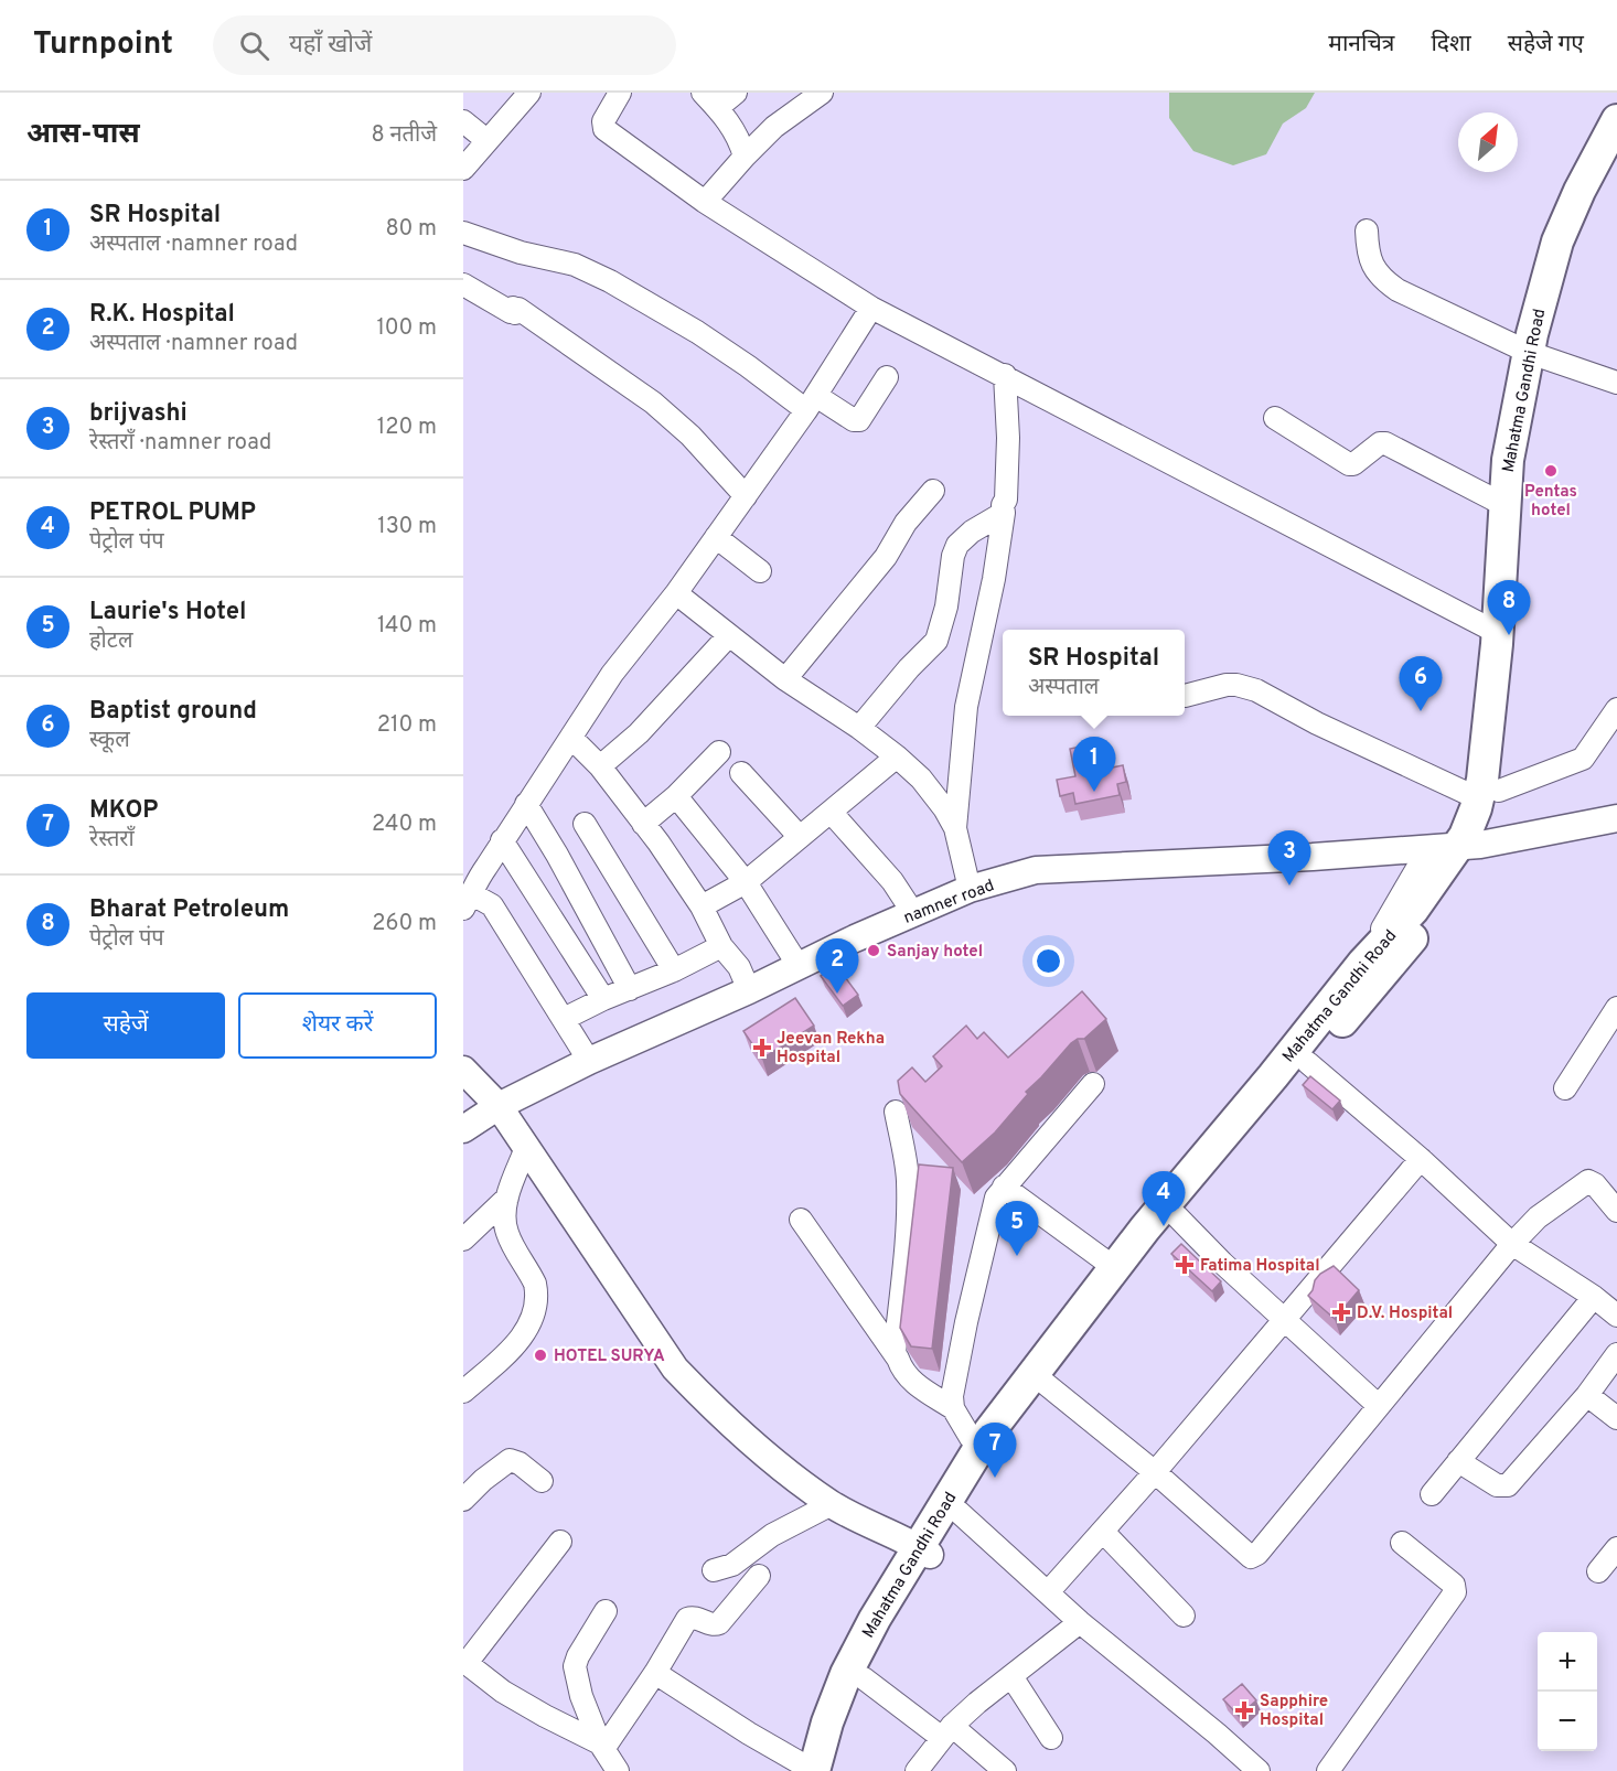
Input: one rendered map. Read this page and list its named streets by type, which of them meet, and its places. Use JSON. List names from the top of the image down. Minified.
{"streets":{"highway":["Mahatma Gandhi Road"],"main road":["namner road"]},"crossings":[["Mahatma Gandhi Road","namner road"]],"places":{"other":["Pentas hotel","Sanjay hotel","HOTEL SURYA"],"health":["Jeevan Rekha Hospital","Fatima Hospital","D.V. Hospital","Sapphire Hospital"]},"north":"top right","page":{"header":"Turnpoint","search":"यहाँ खोजें","nav":["मानचित्र","दिशा","सहेजे गए"],"heading":["आस-पास","8 नतीजे"],"list":[{"mark":"1","name":"SR Hospital","note":"अस्पताल · namner road","value":"80 m"},{"mark":"2","name":"R.K. Hospital","note":"अस्पताल · namner road","value":"100 m"},{"mark":"3","name":"brijvashi","note":"रेस्तराँ · namner road","value":"120 m"},{"mark":"4","name":"PETROL PUMP","note":"पेट्रोल पंप","value":"130 m"},{"mark":"5","name":"Laurie's Hotel","note":"होटल","value":"140 m"},{"mark":"6","name":"Baptist ground","note":"स्कूल","value":"210 m"},{"mark":"7","name":"MKOP","note":"रेस्तराँ","value":"240 m"},{"mark":"8","name":"Bharat Petroleum","note":"पेट्रोल पंप","value":"260 m"}],"pins":["8","6","1","3","2","4","5","7"],"popup":["SR Hospital","अस्पताल"],"buttons":["सहेजें","शेयर करें"],"map_buttons":["+","−"]}}
